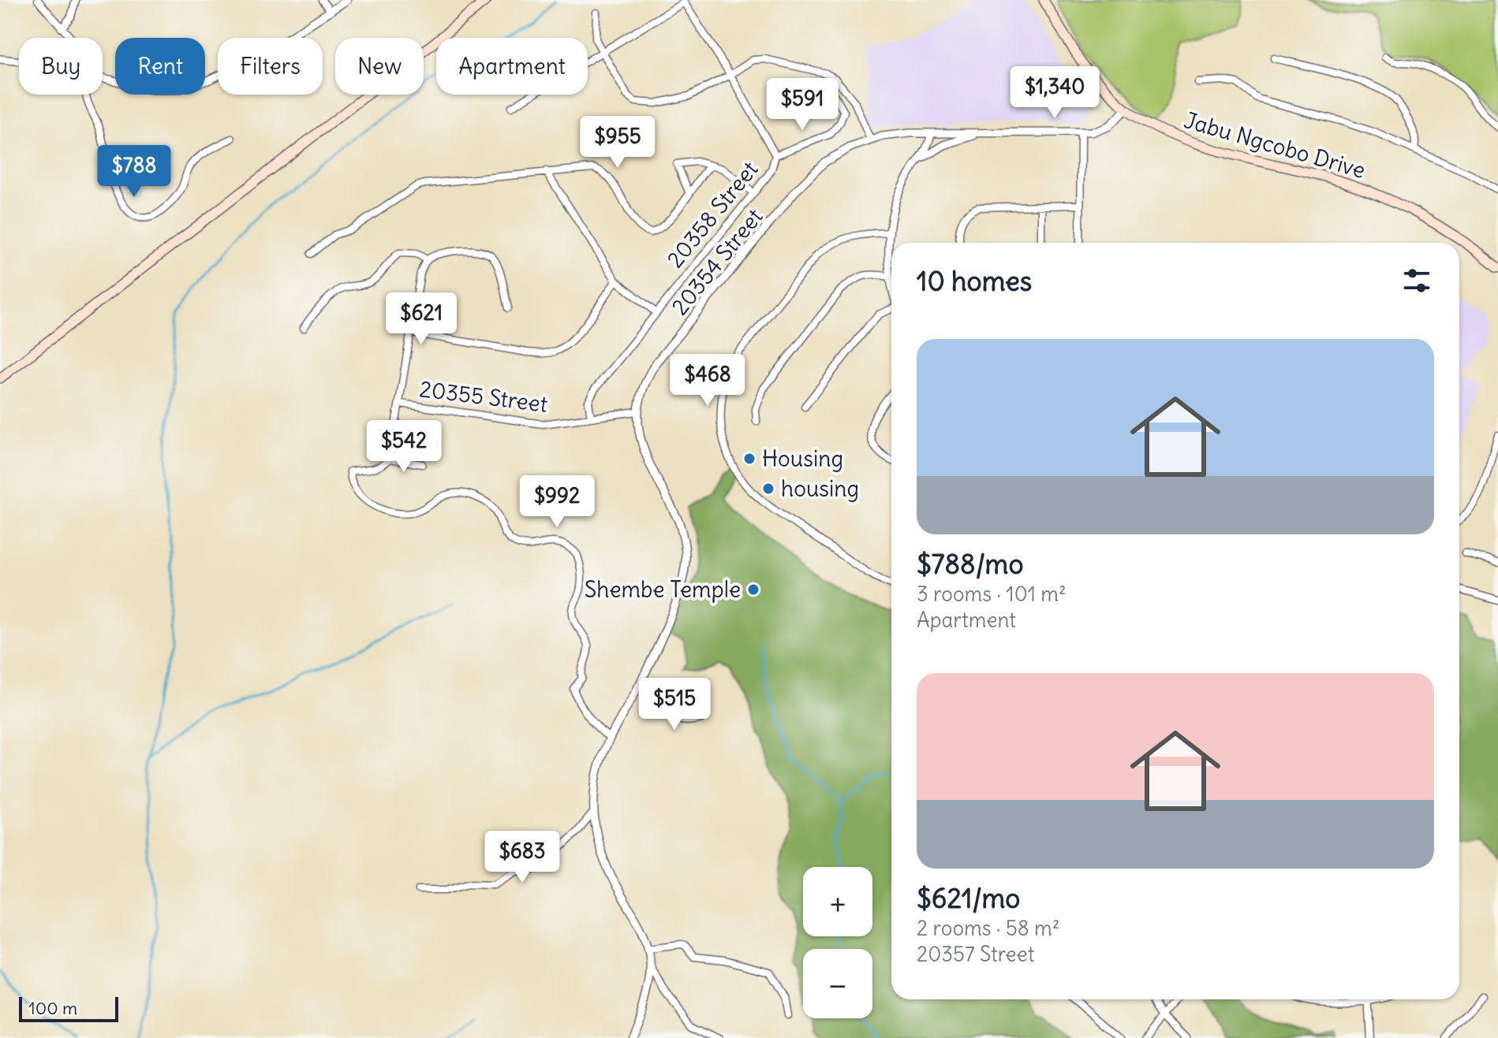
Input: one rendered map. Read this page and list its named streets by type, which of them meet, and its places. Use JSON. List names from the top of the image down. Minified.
{"streets":{"main road":["Jabu Ngcobo Drive"],"street":["20358 Street","20354 Street","20355 Street"]},"crossings":[["Jabu Ngcobo Drive","20354 Street"],["20358 Street","20355 Street"],["20354 Street","20355 Street"]],"places":["Housing","housing","Shembe Temple"],"scale_bar":"100 m","page":{"chip":["Buy","Rent","Filters","New","Apartment"],"price":["$1,340","$591","$955","$788","$621","$468","$542","$992","$515","$683"],"heading":"10 homes","list":[{"name":"$788/mo","note":"3 rooms · 101 m² · Apartment"},{"name":"$621/mo","note":"2 rooms · 58 m² · 20357 Street"}],"map_buttons":["+","−"],"scale":"100 m"}}
